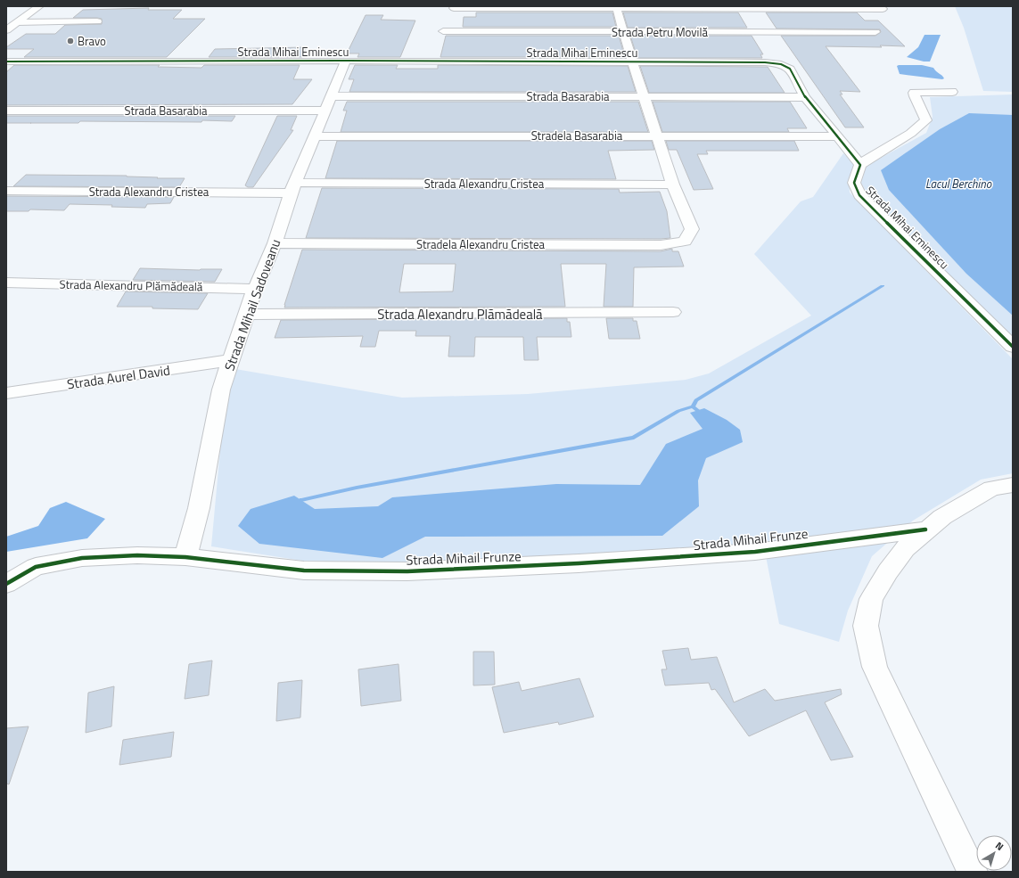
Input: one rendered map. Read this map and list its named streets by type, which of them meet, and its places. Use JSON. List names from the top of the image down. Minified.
{"streets":{"street":["Strada Petru Movilă","Strada Mihai Eminescu","Strada Basarabia","Stradela Basarabia","Strada Alexandru Cristea","Stradela Alexandru Cristea","Strada Alexandru Plămădeală","Strada Mihail Sadoveanu","Strada Aurel David","Strada Mihail Frunze"]},"crossings":[["Strada Mihai Eminescu","Strada Basarabia"],["Strada Mihai Eminescu","Stradela Basarabia"],["Strada Mihai Eminescu","Strada Mihail Sadoveanu"],["Strada Basarabia","Strada Mihail Sadoveanu"],["Stradela Basarabia","Strada Mihail Sadoveanu"],["Strada Alexandru Cristea","Stradela Alexandru Cristea"],["Strada Alexandru Cristea","Strada Mihail Sadoveanu"],["Stradela Alexandru Cristea","Strada Mihail Sadoveanu"],["Strada Alexandru Plămădeală","Strada Mihail Sadoveanu"],["Strada Mihail Sadoveanu","Strada Aurel David"],["Strada Mihail Sadoveanu","Strada Mihail Frunze"]],"water":["Lacul Berchino"],"places":["Bravo"],"north":"top right"}
